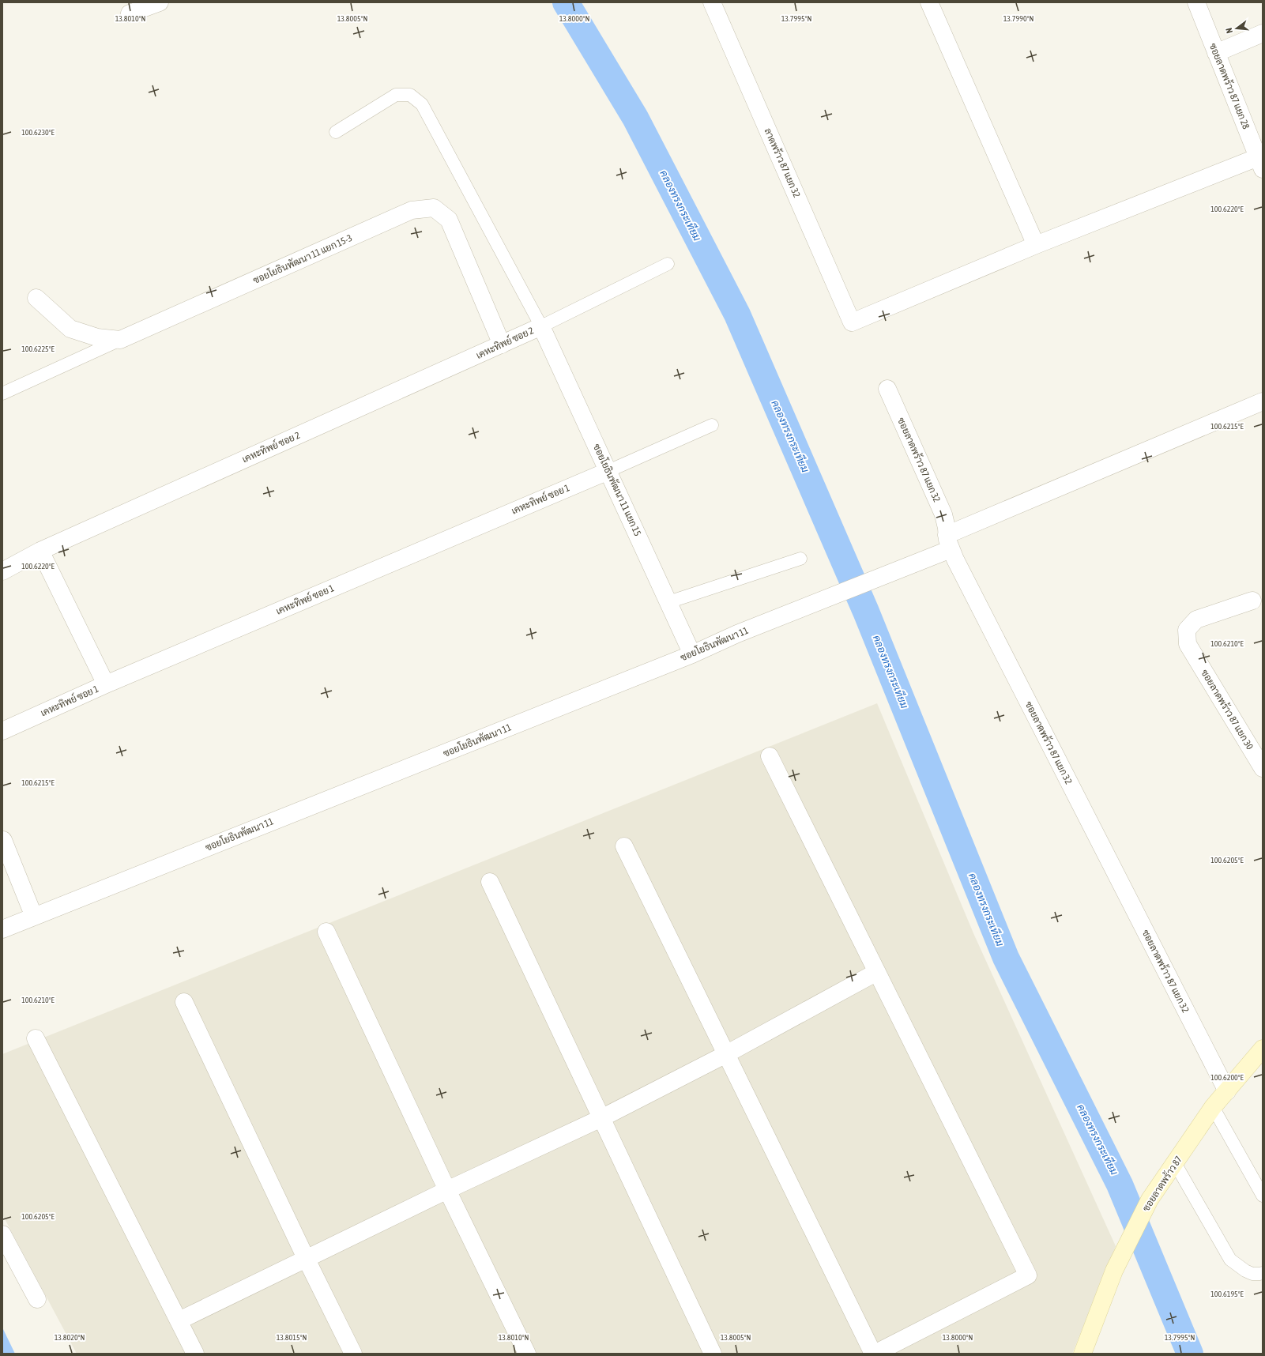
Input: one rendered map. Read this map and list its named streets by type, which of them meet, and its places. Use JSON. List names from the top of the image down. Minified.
{"streets":{"street":["ซอยลาดพร้าว 87 แยก 28","ลาดพร้าว 87 แยก 32","ซอยโยธินพัฒนา 11 แยก 15-3","เคหะทิพย์ ซอย 2","ซอยลาดพร้าว 87 แยก 32","ซอยโยธินพัฒนา 11 แยก 15","เคหะทิพย์ ซอย 1","ซอยโยธินพัฒนา 11","ซอยลาดพร้าว 87 แยก 30","ซอยลาดพร้าว 87"]},"crossings":[["ซอยโยธินพัฒนา 11 แยก 15-3","เคหะทิพย์ ซอย 2"],["เคหะทิพย์ ซอย 2","ซอยโยธินพัฒนา 11 แยก 15"],["ซอยลาดพร้าว 87 แยก 32","ซอยโยธินพัฒนา 11"],["ซอยลาดพร้าว 87 แยก 32","ซอยลาดพร้าว 87"],["ซอยโยธินพัฒนา 11 แยก 15","เคหะทิพย์ ซอย 1"],["ซอยโยธินพัฒนา 11 แยก 15","ซอยโยธินพัฒนา 11"]],"water":["คลองทรงกระเทียม"],"north":"left","coordinates":["13.8010°N","13.8005°N","13.8000°N","13.7995°N","13.7990°N","100.6230°E","100.6220°E","100.6225°E","100.6215°E","100.6210°E","100.6205°E","100.6200°E","100.6195°E","13.8020°N","13.8015°N"]}
